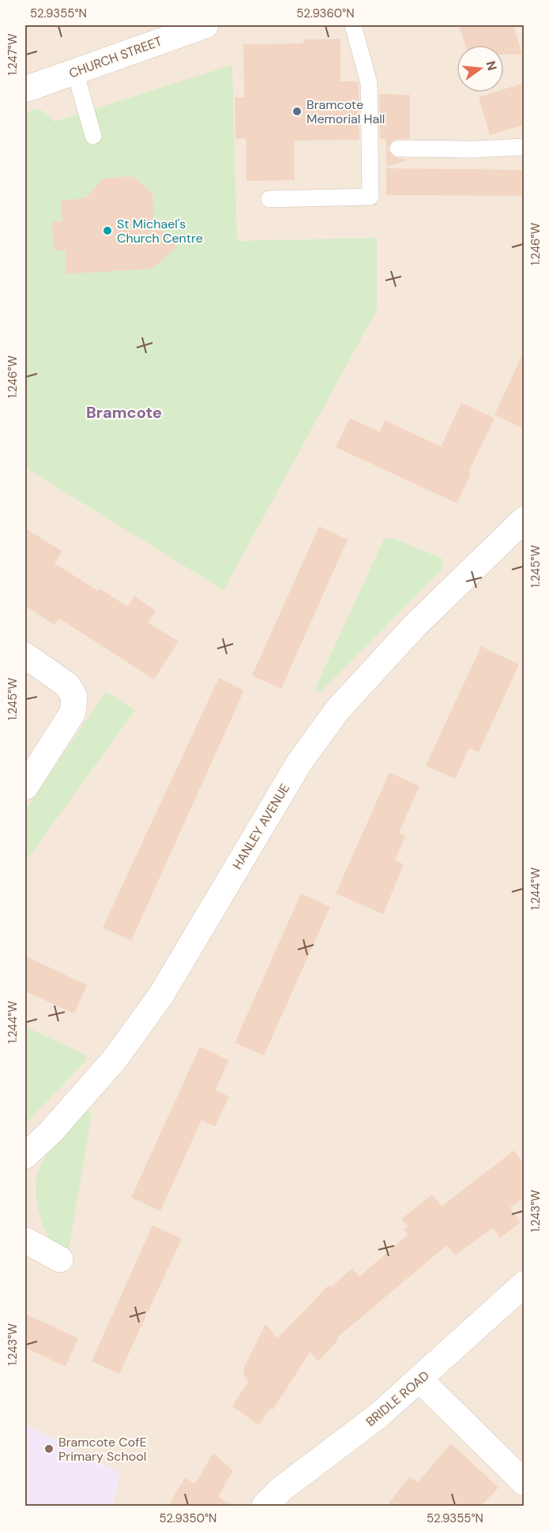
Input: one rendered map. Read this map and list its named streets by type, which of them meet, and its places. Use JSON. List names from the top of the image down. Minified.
{"streets":{"street":["CHURCH STREET","HANLEY AVENUE","BRIDLE ROAD"]},"districts":["Bramcote"],"places":["Bramcote Memorial Hall","St Michael's Church Centre","Bramcote CofE Primary School"],"north":"right","coordinates":["52.9355°N","52.9360°N","1.247°W","1.246°W","1.245°W","1.244°W","1.243°W","52.9350°N"]}
